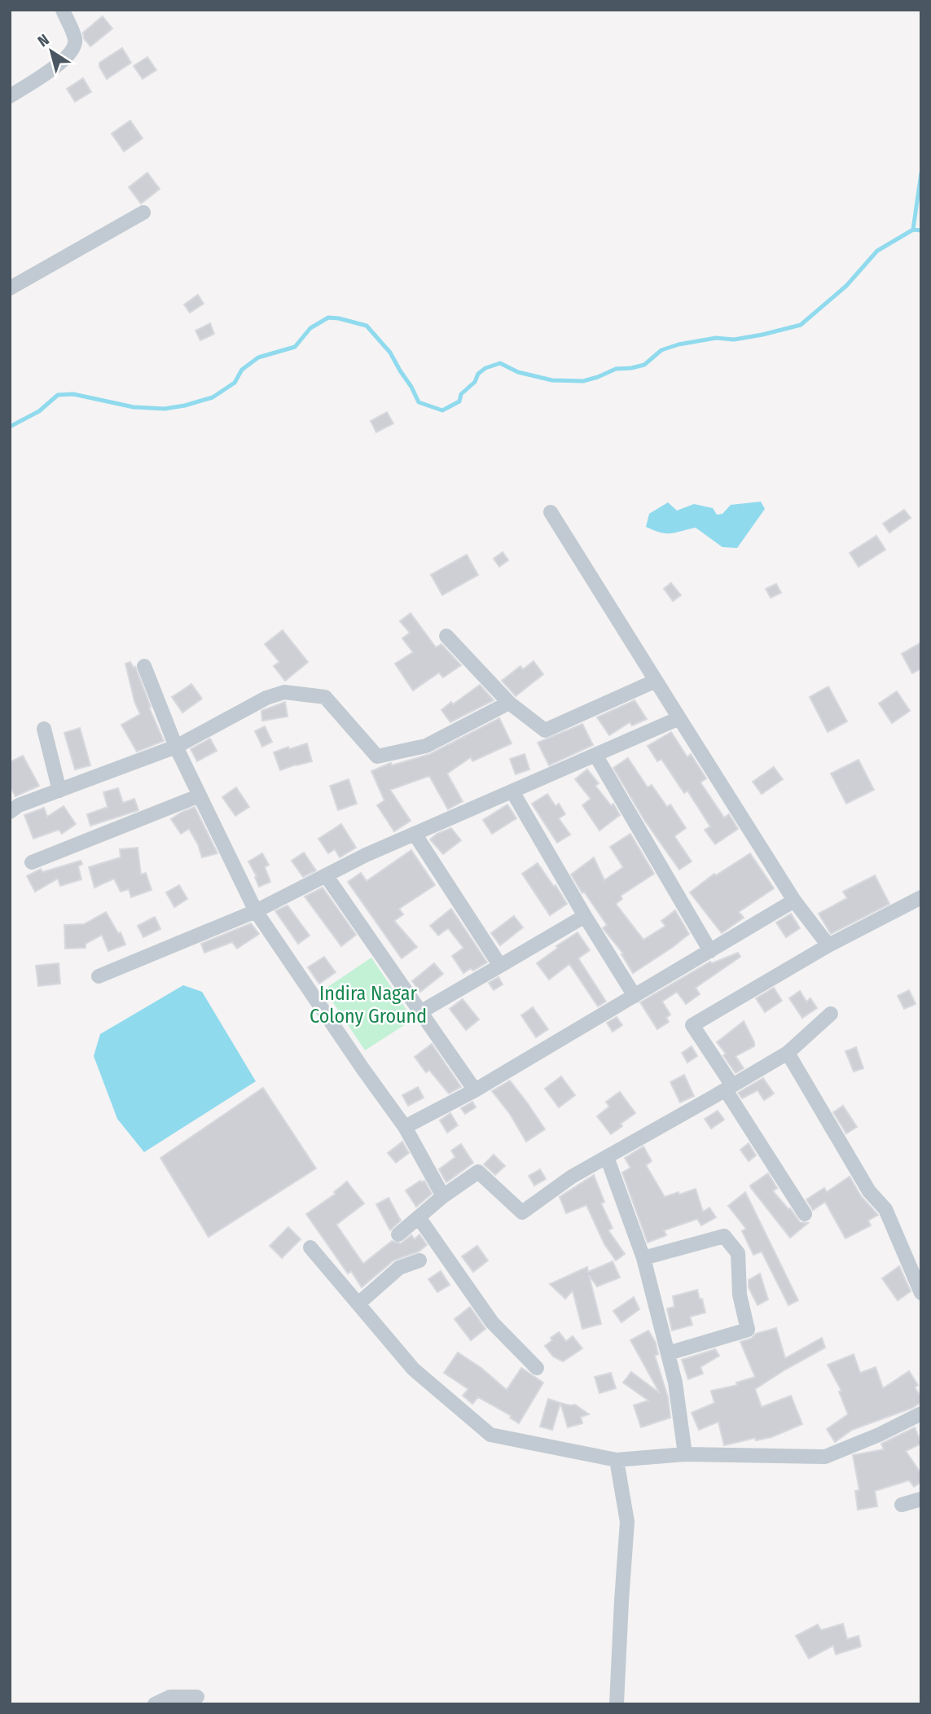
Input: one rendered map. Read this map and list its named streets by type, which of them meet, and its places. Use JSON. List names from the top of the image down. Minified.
{"parks":["Indira Nagar Colony Ground"],"north":"top left"}
